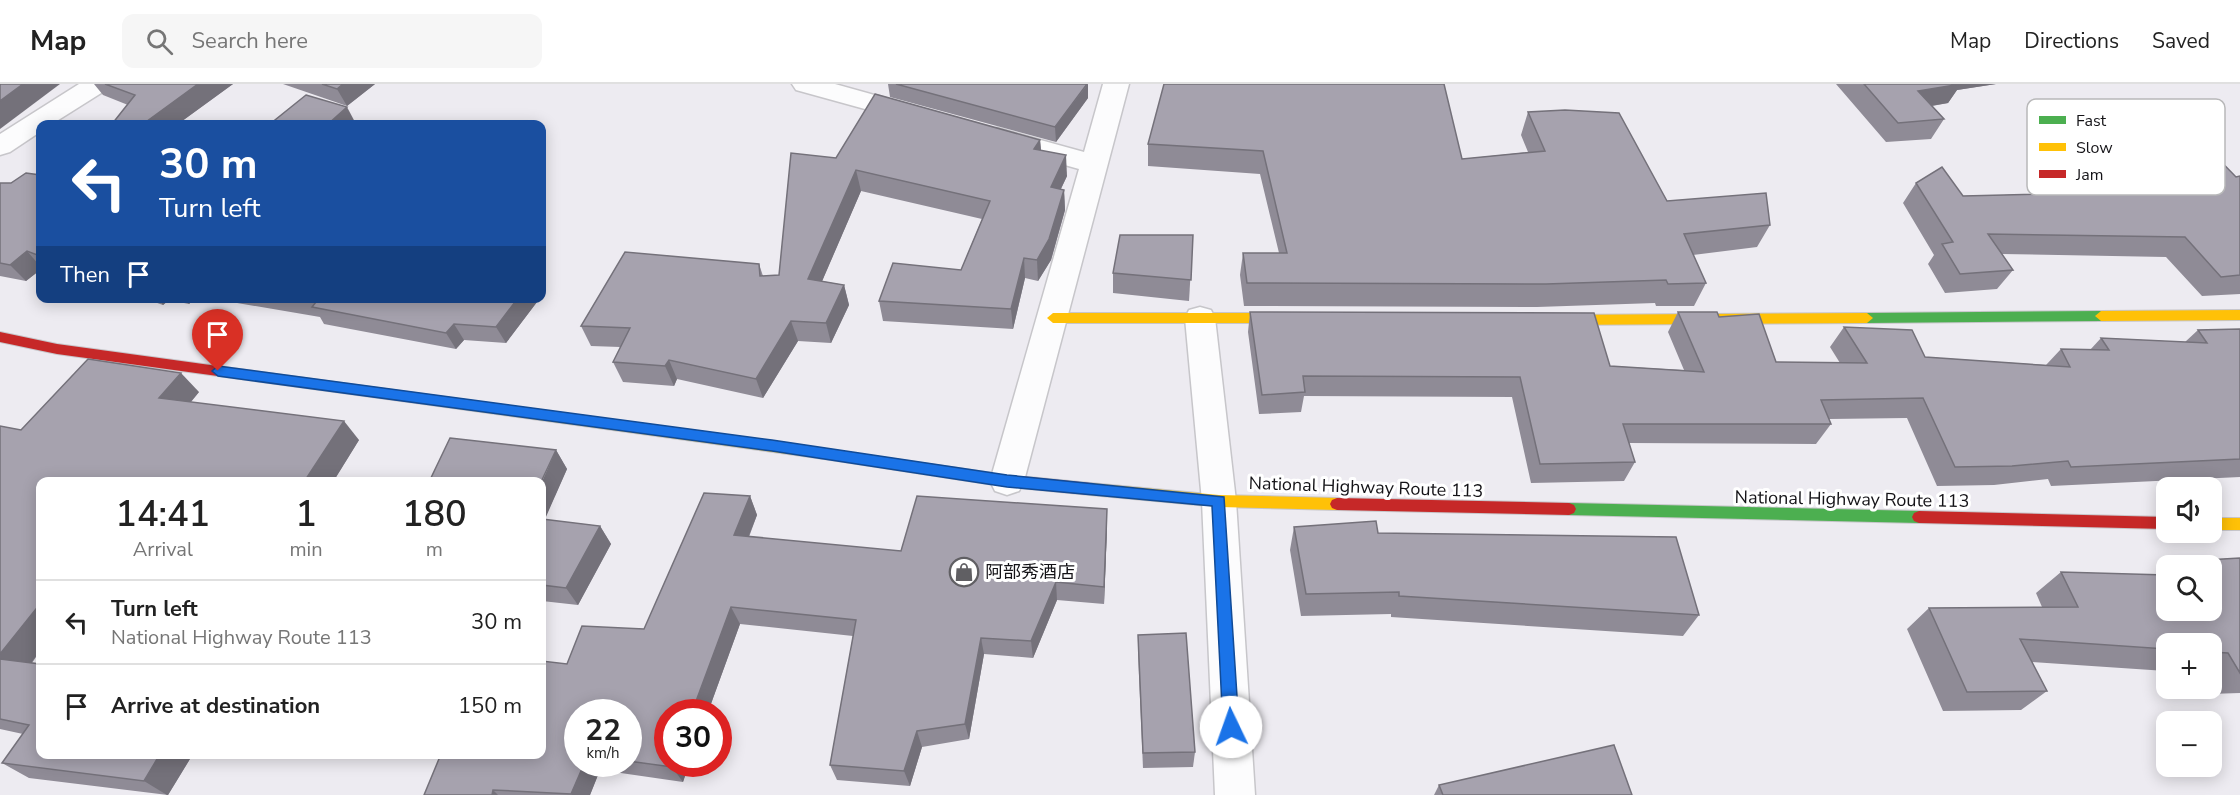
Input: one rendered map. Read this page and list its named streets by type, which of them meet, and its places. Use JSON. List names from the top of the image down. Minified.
{"streets":{"main road":["National Highway Route 113"]},"places":{"shop":["阿部秀酒店"]},"legend":["Fast","Slow","Jam"],"page":{"header":"Map","search":"Search here","nav":["Map","Directions","Saved"],"turn":["30 m","Turn left"],"then":"Then","map_buttons":["+","−"],"eta":["14:41","Arrival","1","min","180","m"],"list":[{"name":"Turn left","note":"National Highway Route 113","value":"30 m"},{"name":"Arrive at destination","value":"150 m"}],"speed":"22 km/h","limit":"30"}}
